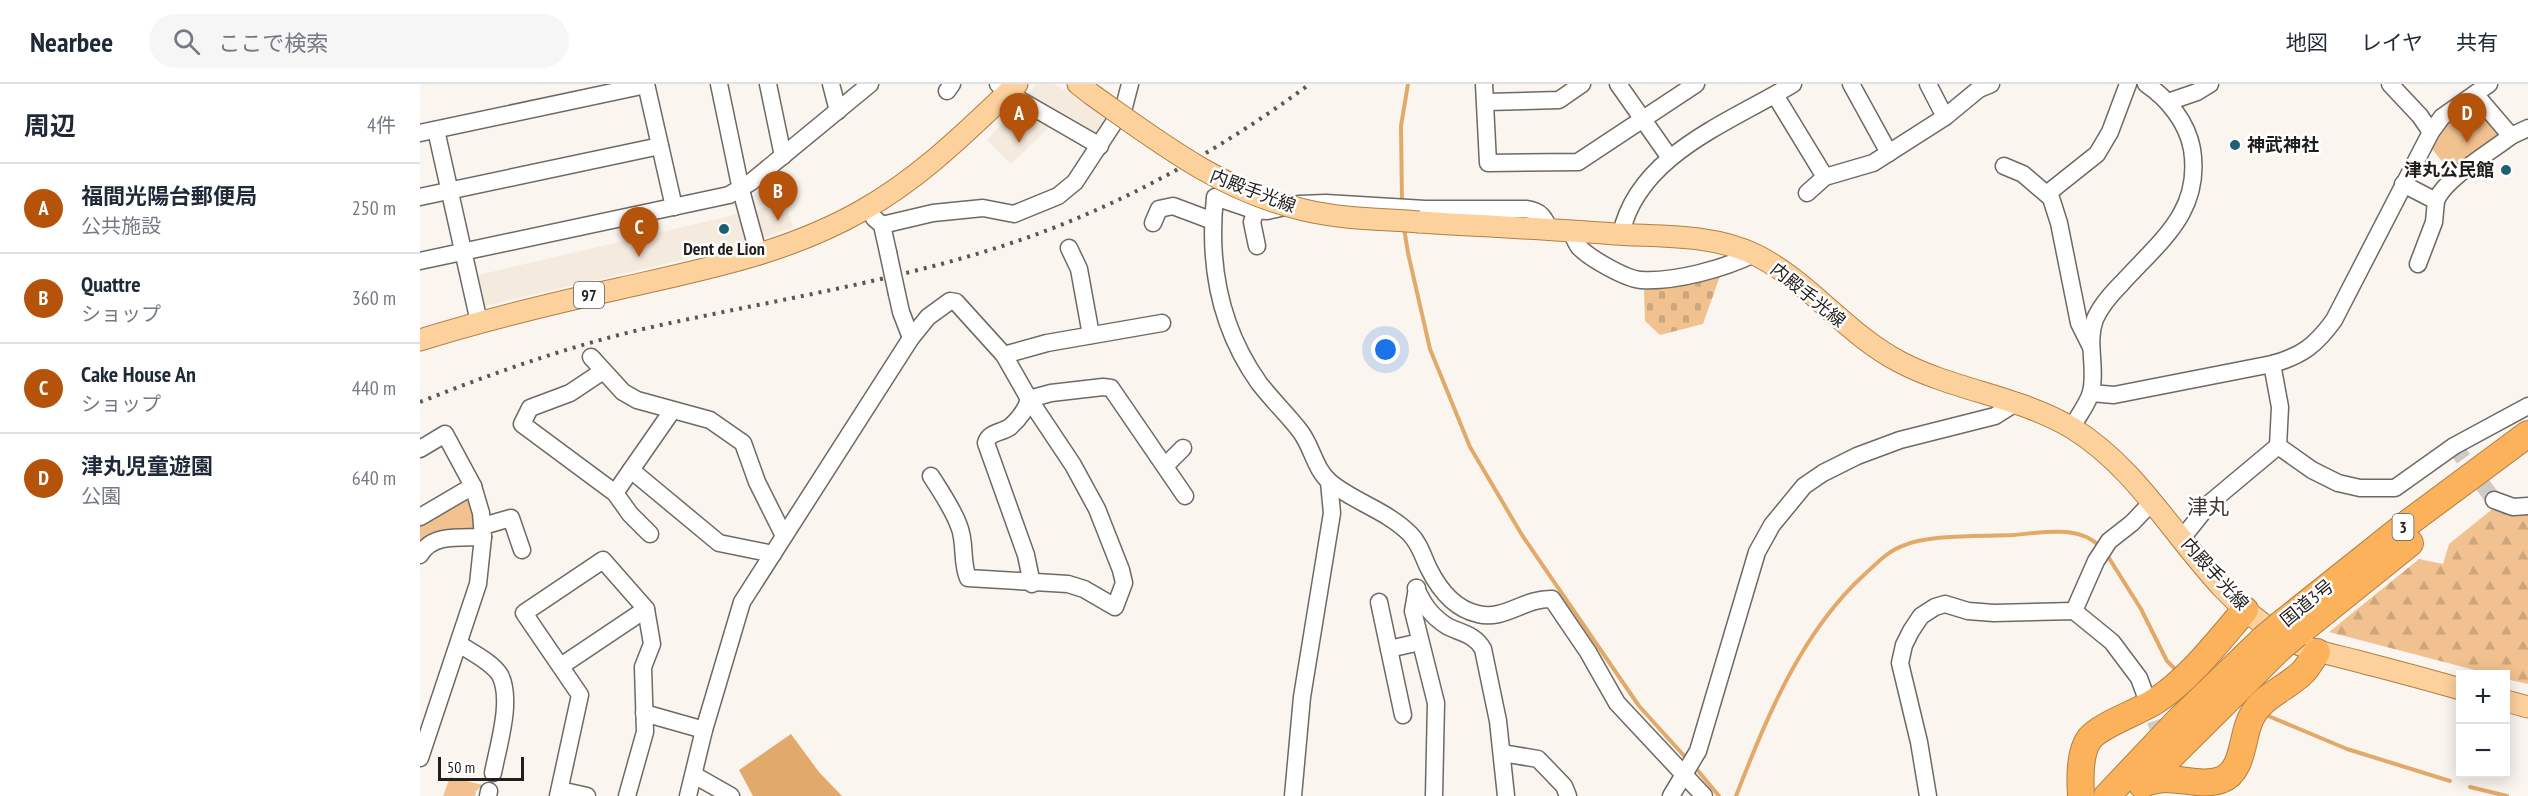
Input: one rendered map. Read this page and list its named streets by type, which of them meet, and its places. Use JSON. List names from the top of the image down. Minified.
{"streets":{"highway":["3","国道3号"],"main road":["内殿手光線","97"]},"districts":["津丸"],"places":["神武神社","津丸公民館","Dent de Lion"],"scale_bar":"50 m","page":{"header":"Nearbee","search":"ここで検索","nav":["地図","レイヤ","共有"],"heading":["周辺","4件"],"pins":["A","D","B","C"],"list":[{"mark":"A","name":"福間光陽台郵便局","note":"公共施設","value":"250 m"},{"mark":"B","name":"Quattre","note":"ショップ","value":"360 m"},{"mark":"C","name":"Cake House An","note":"ショップ","value":"440 m"},{"mark":"D","name":"津丸児童遊園","note":"公園","value":"640 m"}],"map_buttons":["+","−"],"scale":"50 m"}}
